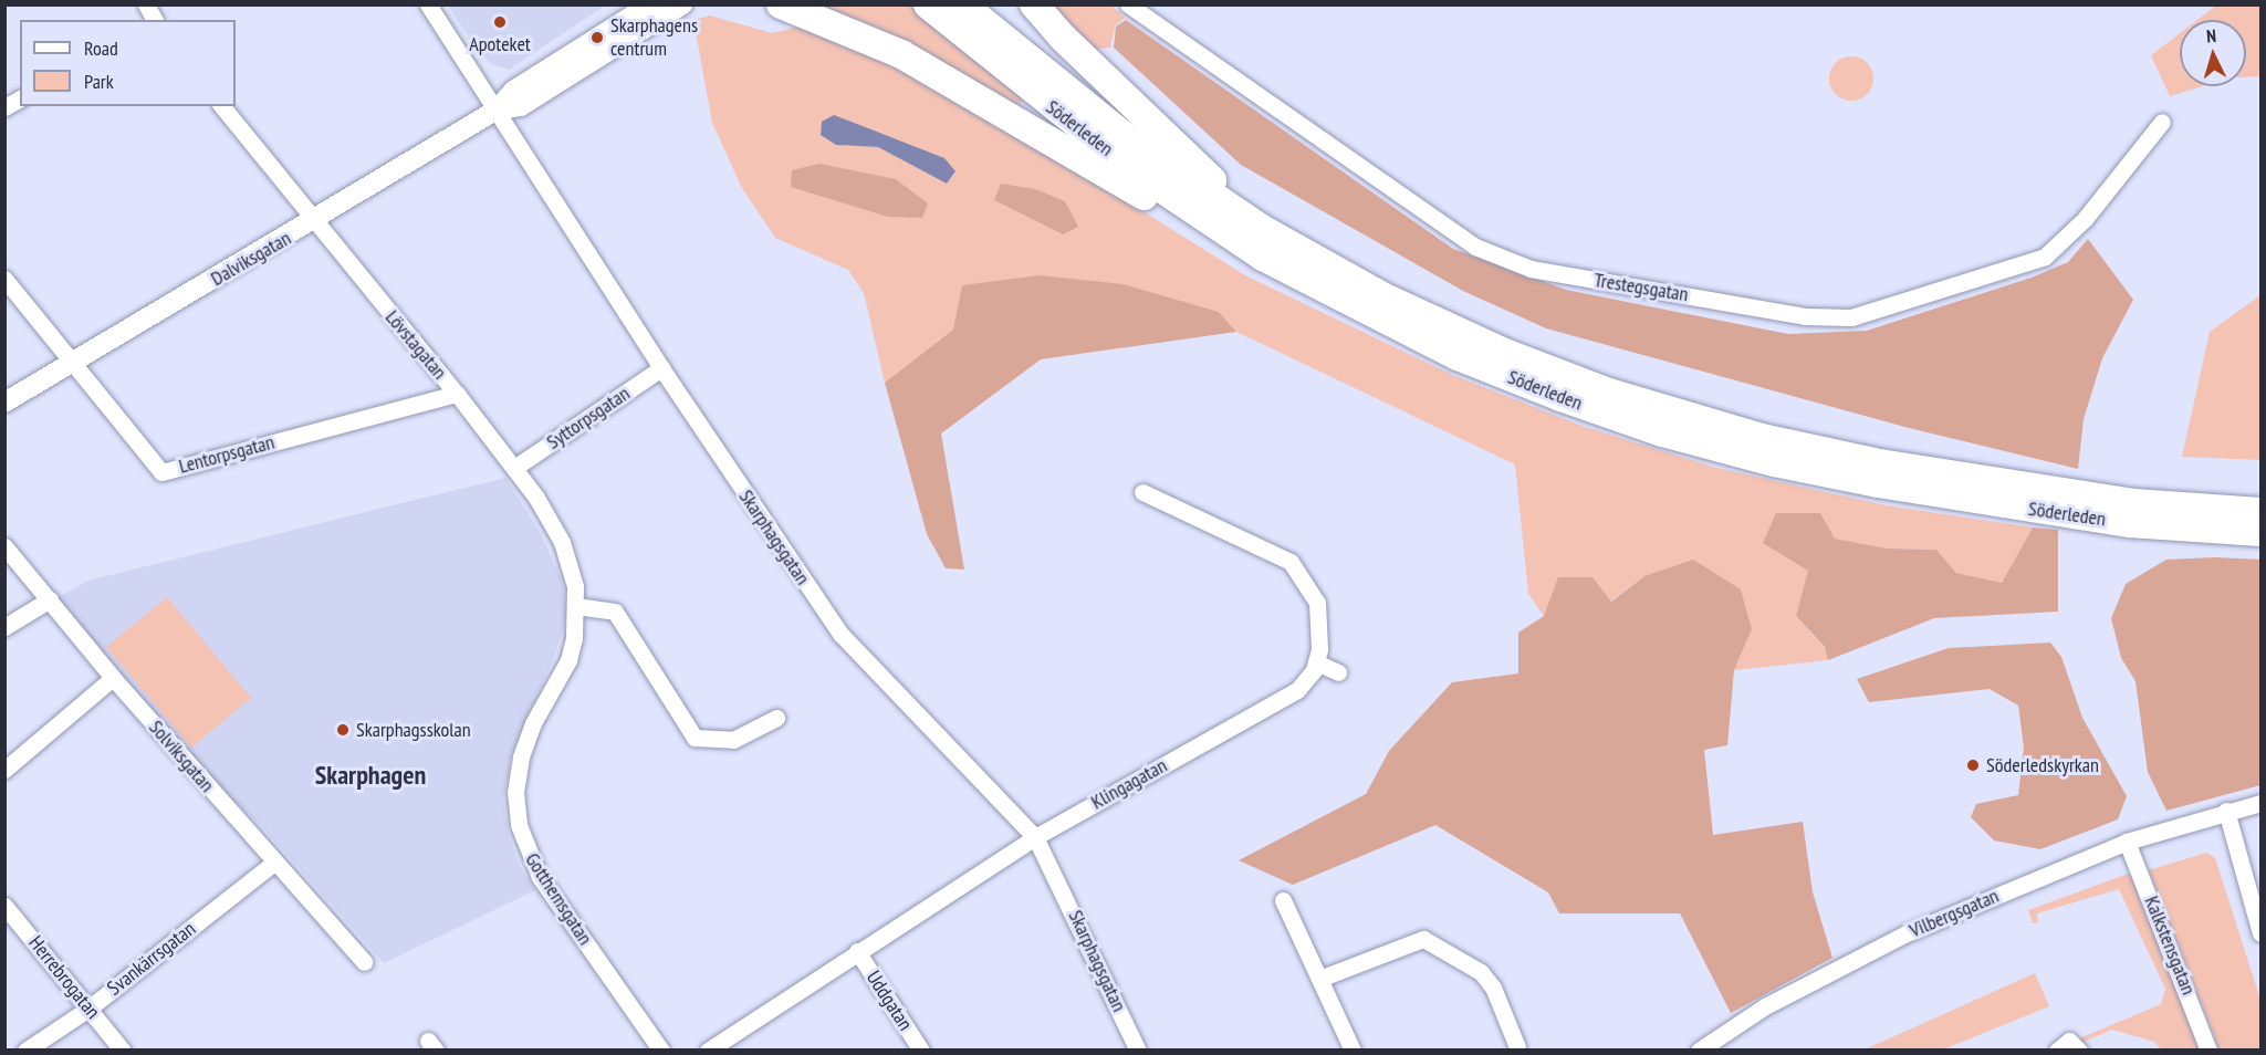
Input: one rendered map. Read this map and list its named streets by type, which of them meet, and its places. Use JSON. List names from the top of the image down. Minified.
{"streets":{"highway":["Söderleden"],"street":["Dalviksgatan","Trestegsgatan","Lövstagatan","Syttorpsgatan","Lentorpsgatan","Skarphagsgatan","Solviksgatan","Klingagatan","Gotthemsgatan","Vilbergsgatan","Kalkstensgatan","Svankärrsgatan","Herrebrogatan","Uddgatan"]},"crossings":[["Dalviksgatan","Lövstagatan"],["Dalviksgatan","Lentorpsgatan"],["Dalviksgatan","Skarphagsgatan"],["Lövstagatan","Syttorpsgatan"],["Lövstagatan","Lentorpsgatan"],["Lövstagatan","Gotthemsgatan"],["Syttorpsgatan","Skarphagsgatan"],["Skarphagsgatan","Klingagatan"],["Solviksgatan","Svankärrsgatan"],["Klingagatan","Uddgatan"],["Vilbergsgatan","Kalkstensgatan"],["Svankärrsgatan","Herrebrogatan"]],"districts":["Skarphagen"],"places":["Apoteket","Skarphagens centrum","Skarphagsskolan","Söderledskyrkan"],"legend":["Road","Park"],"north":"top"}
